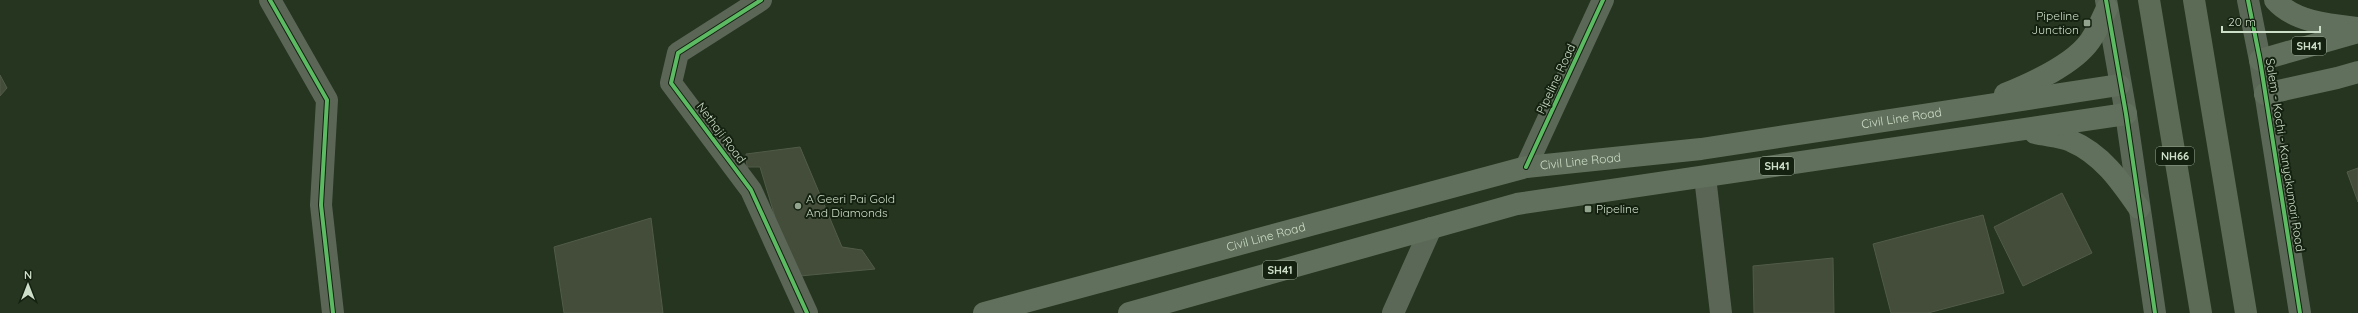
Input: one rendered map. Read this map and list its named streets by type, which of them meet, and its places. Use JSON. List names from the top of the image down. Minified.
{"streets":{"highway":["NH66"],"main road":["SH41","Civil Line Road"],"street":["Pipeline Road","Nethaji Road","Salem - Kochi - Kanyakumari Road"]},"crossings":[["SH41","Salem - Kochi - Kanyakumari Road"],["Pipeline Road","Civil Line Road"]],"places":{"transit":["Pipeline Junction","Pipeline"],"other":["A Geeri Pai Gold And Diamonds"]},"scale_bar":"20 m","north":"top"}
